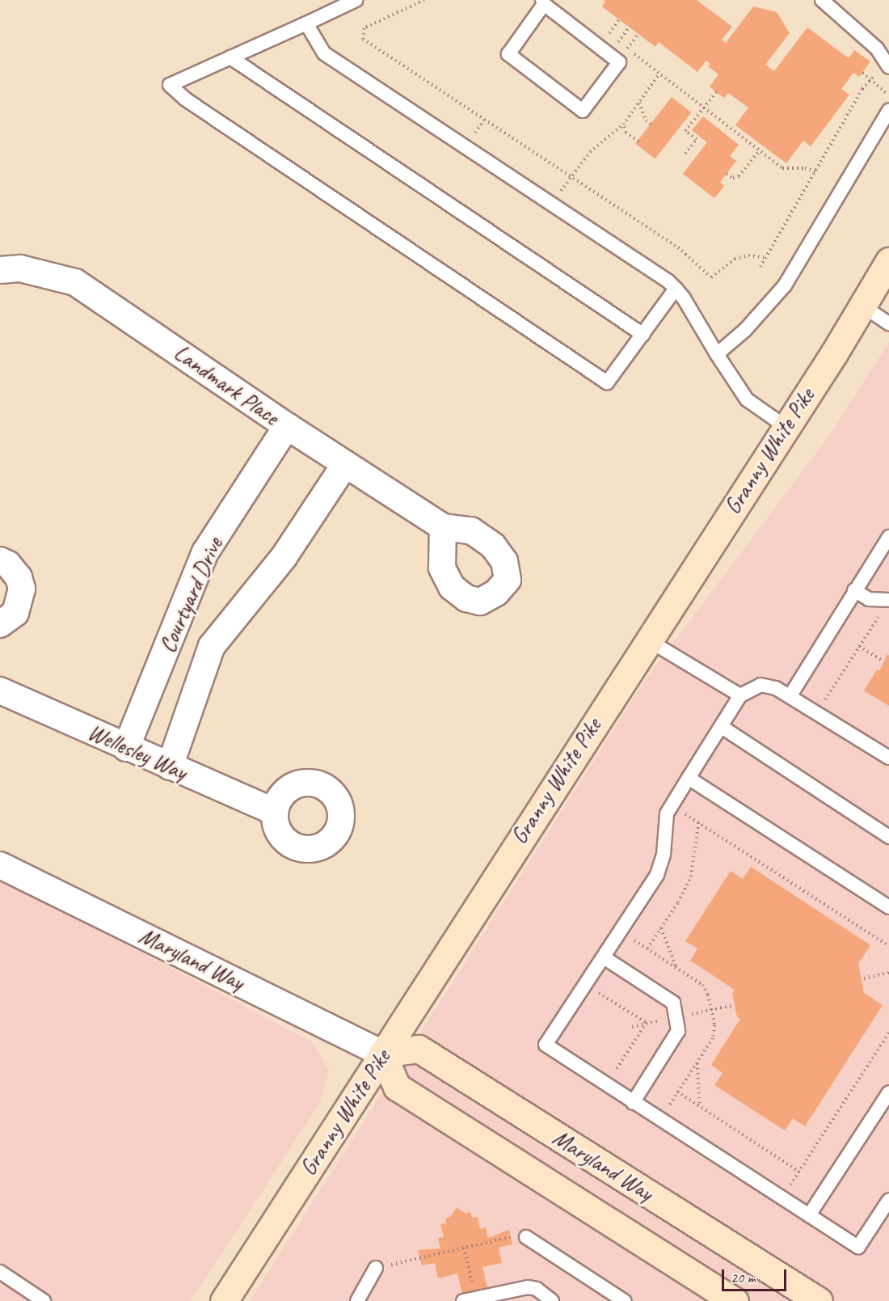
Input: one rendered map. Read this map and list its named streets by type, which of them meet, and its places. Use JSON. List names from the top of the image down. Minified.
{"streets":{"main road":["Granny White Pike","Maryland Way"],"street":["Landmark Place","Courtyard Drive","Wellesley Way"]},"crossings":[["Landmark Place","Courtyard Drive"],["Granny White Pike","Maryland Way"],["Courtyard Drive","Wellesley Way"]],"scale_bar":"20 m"}
